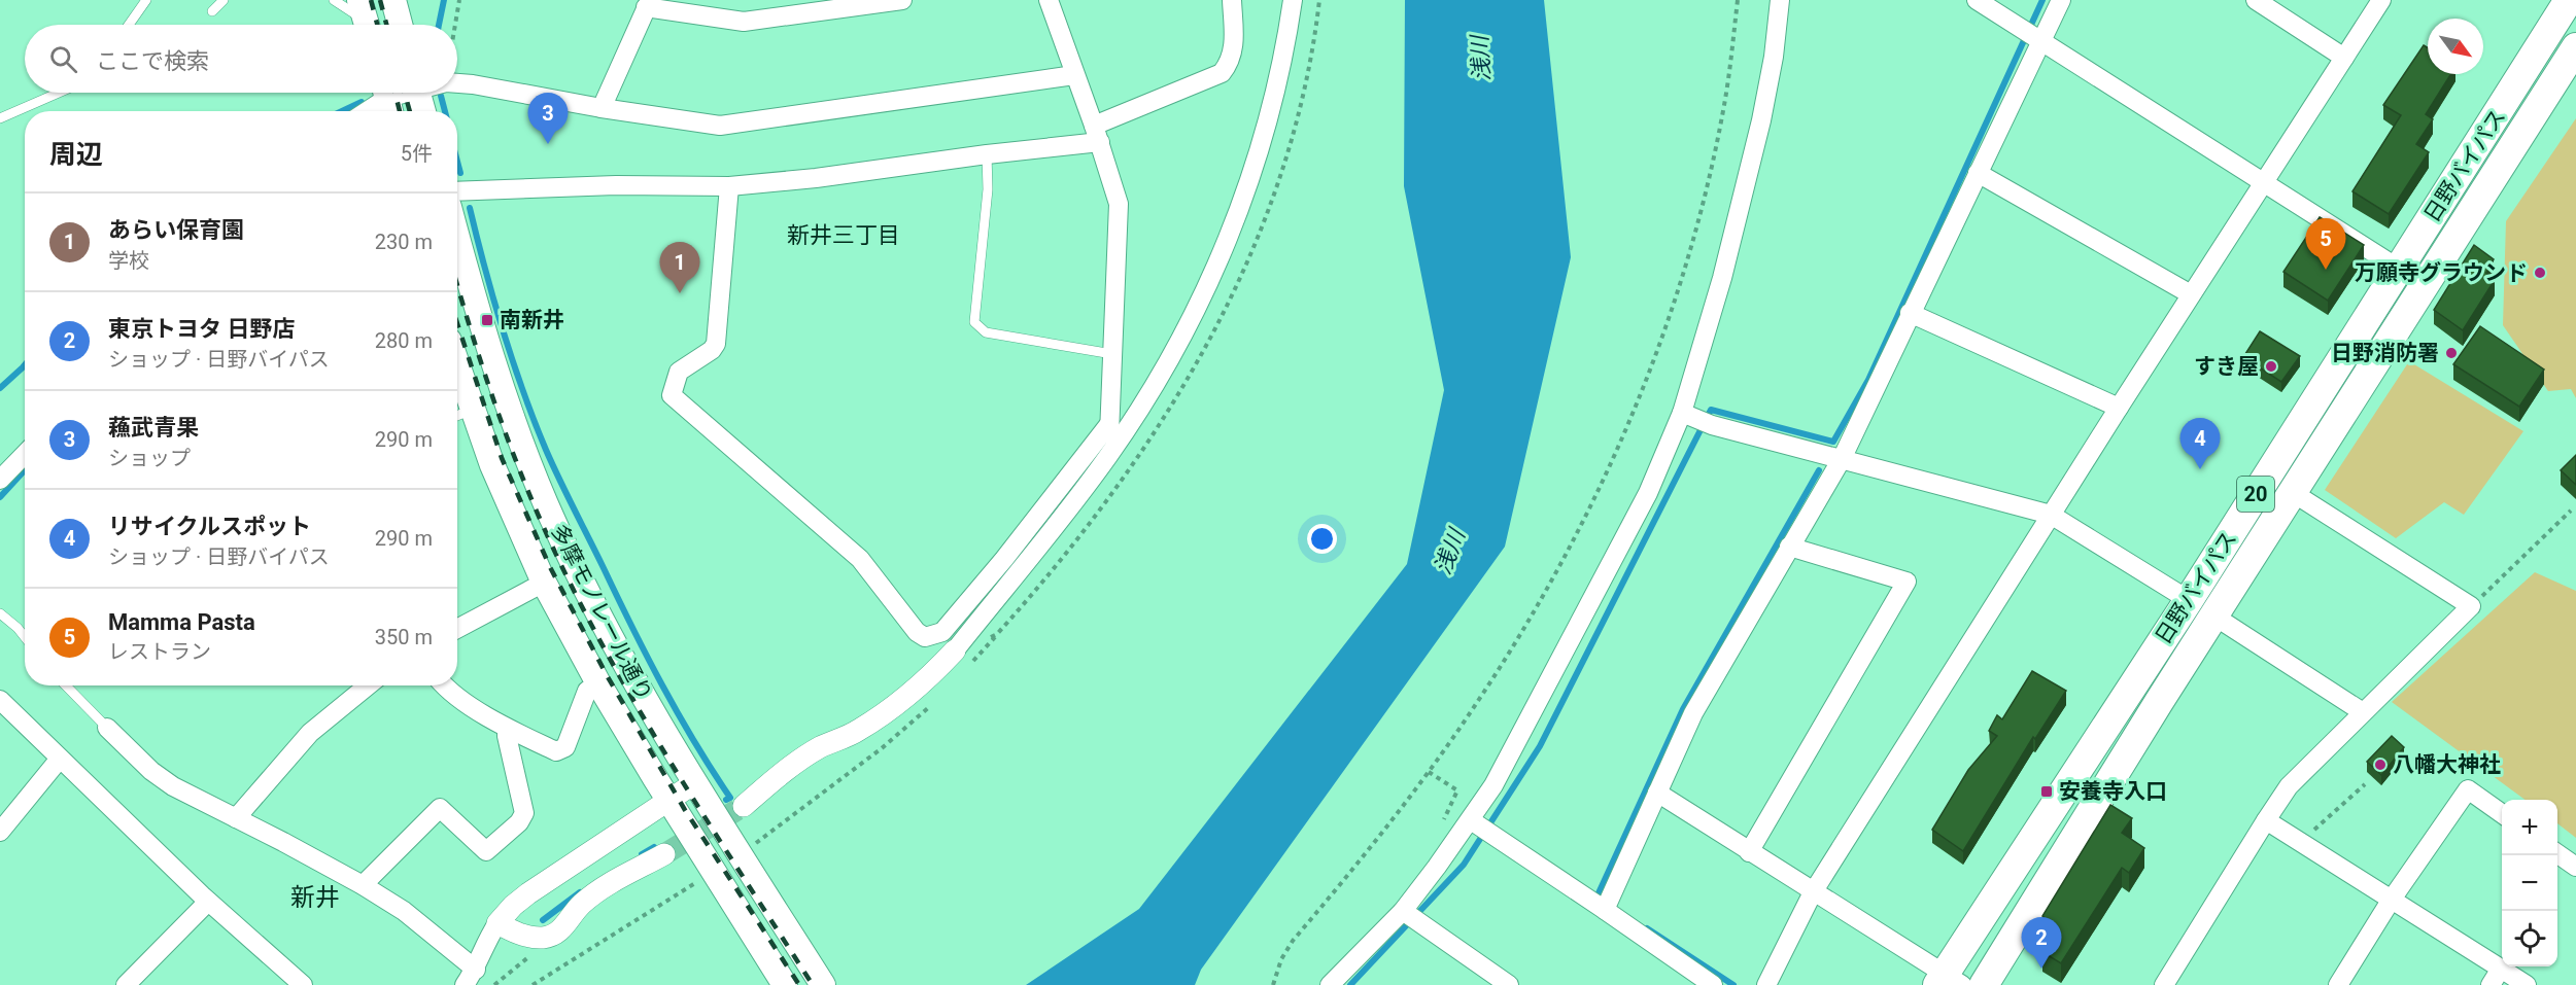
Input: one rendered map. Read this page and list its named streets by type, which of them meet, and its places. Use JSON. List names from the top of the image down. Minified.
{"streets":{"highway":["日野バイパス","20"],"main road":["多摩モノレール通り"]},"districts":["新井三丁目","新井"],"water":["浅川"],"places":{"other":["万願寺グラウンド","日野消防署","すき屋","八幡大神社"],"transit":["南新井","安養寺入口"]},"north":"bottom right","page":{"search":"ここで検索","pins":["3","5","1","4","2"],"heading":["周辺","5件"],"list":[{"mark":"1","name":"あらい保育園","note":"学校","value":"230 m"},{"mark":"2","name":"東京トヨタ 日野店","note":"ショップ · 日野バイパス","value":"280 m"},{"mark":"3","name":"蘓武青果","note":"ショップ","value":"290 m"},{"mark":"4","name":"リサイクルスポット","note":"ショップ · 日野バイパス","value":"290 m"},{"mark":"5","name":"Mamma Pasta","note":"レストラン","value":"350 m"}],"map_buttons":["+","−"]}}
